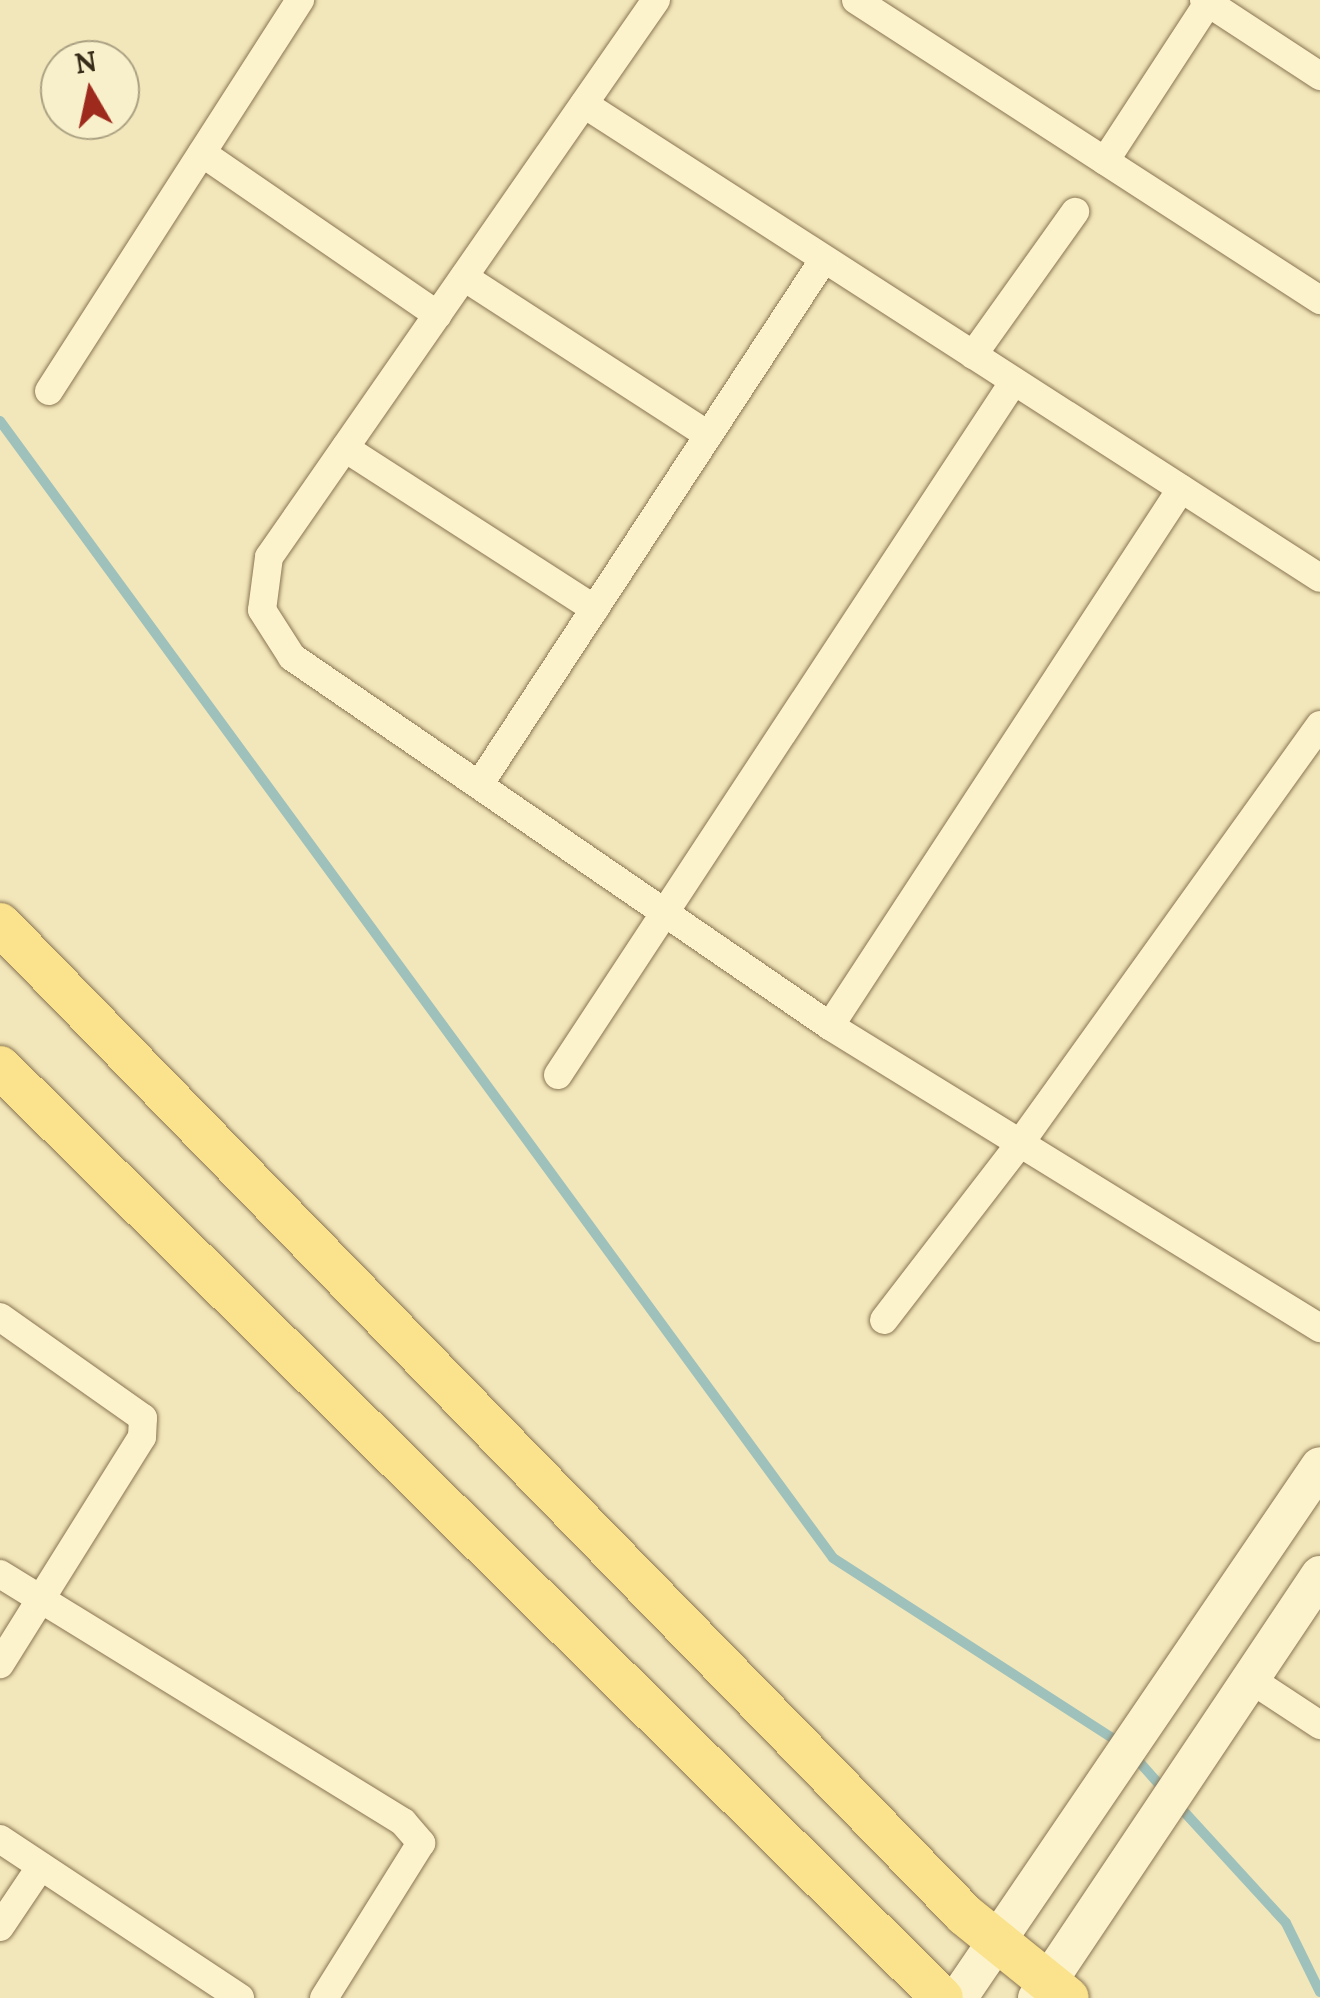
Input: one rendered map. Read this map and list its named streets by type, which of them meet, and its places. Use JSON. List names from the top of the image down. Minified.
{"north":"top"}
